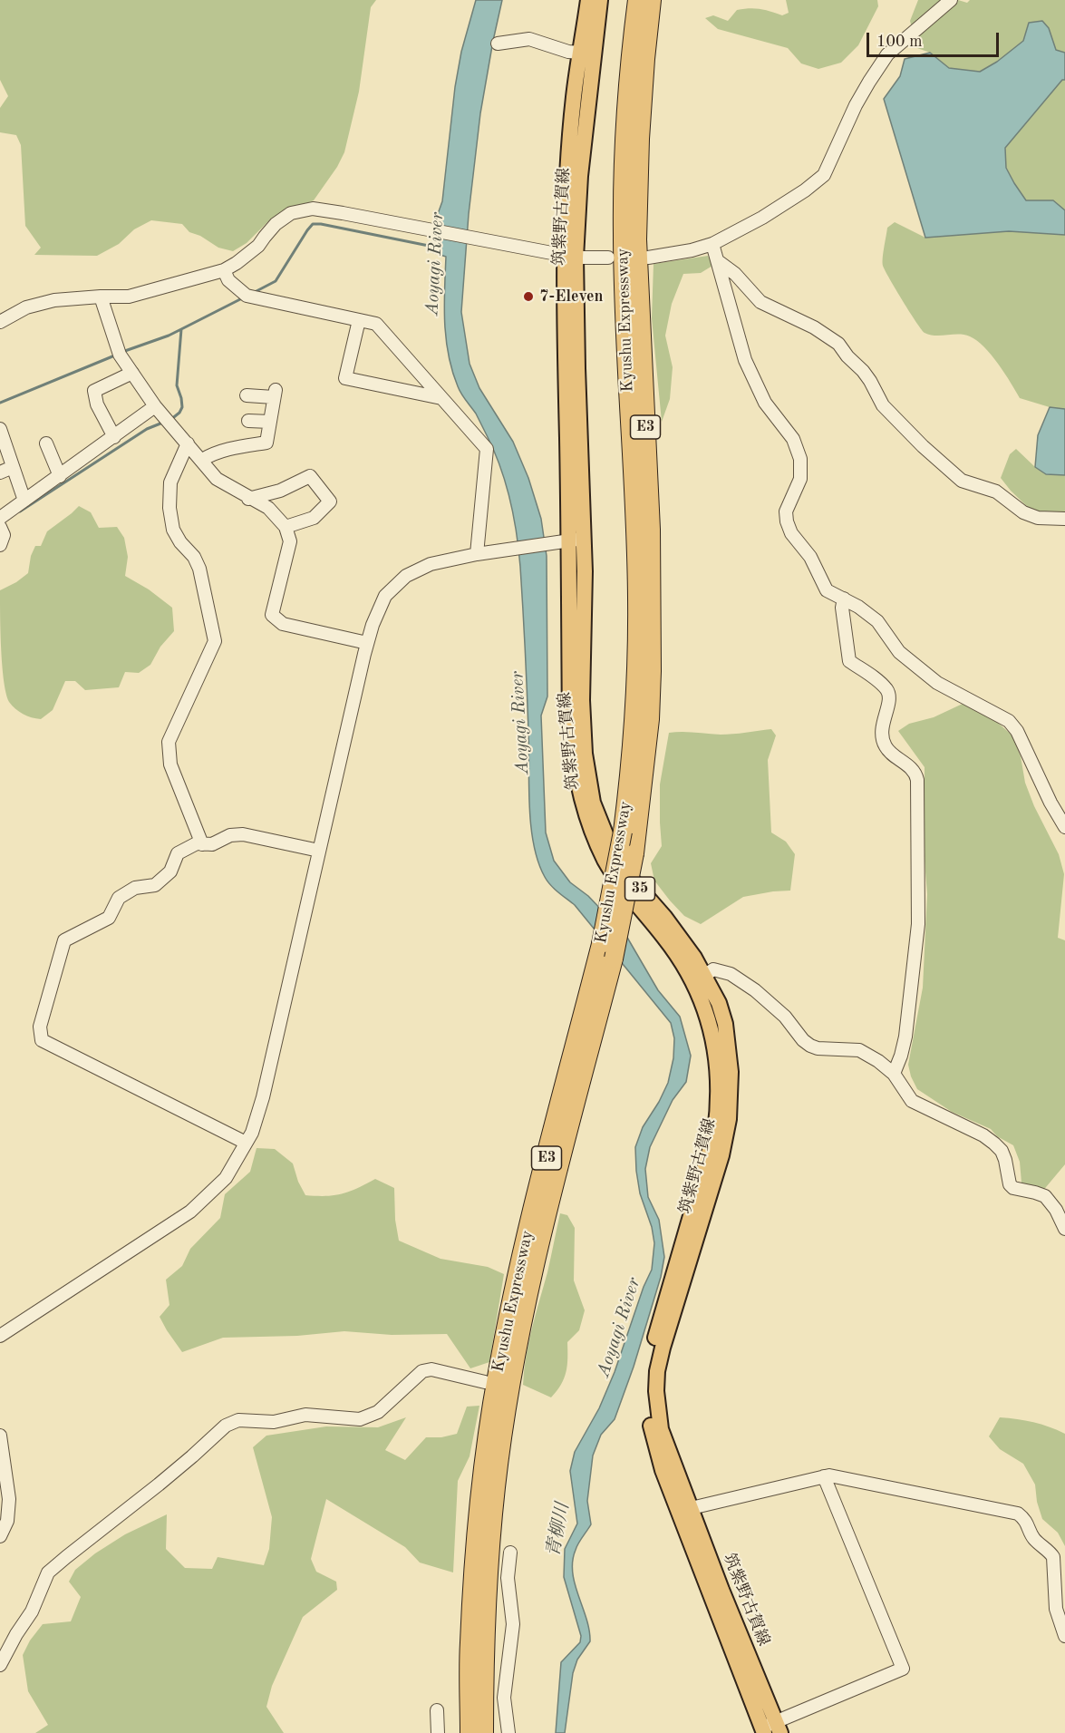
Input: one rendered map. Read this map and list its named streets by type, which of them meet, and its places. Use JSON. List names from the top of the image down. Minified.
{"streets":{"highway":["Kyushu Expressway","E3"],"main road":["筑紫野古賀線","35"]},"water":["Aoyagi River","青柳川"],"places":["7-Eleven"],"scale_bar":"100 m"}
